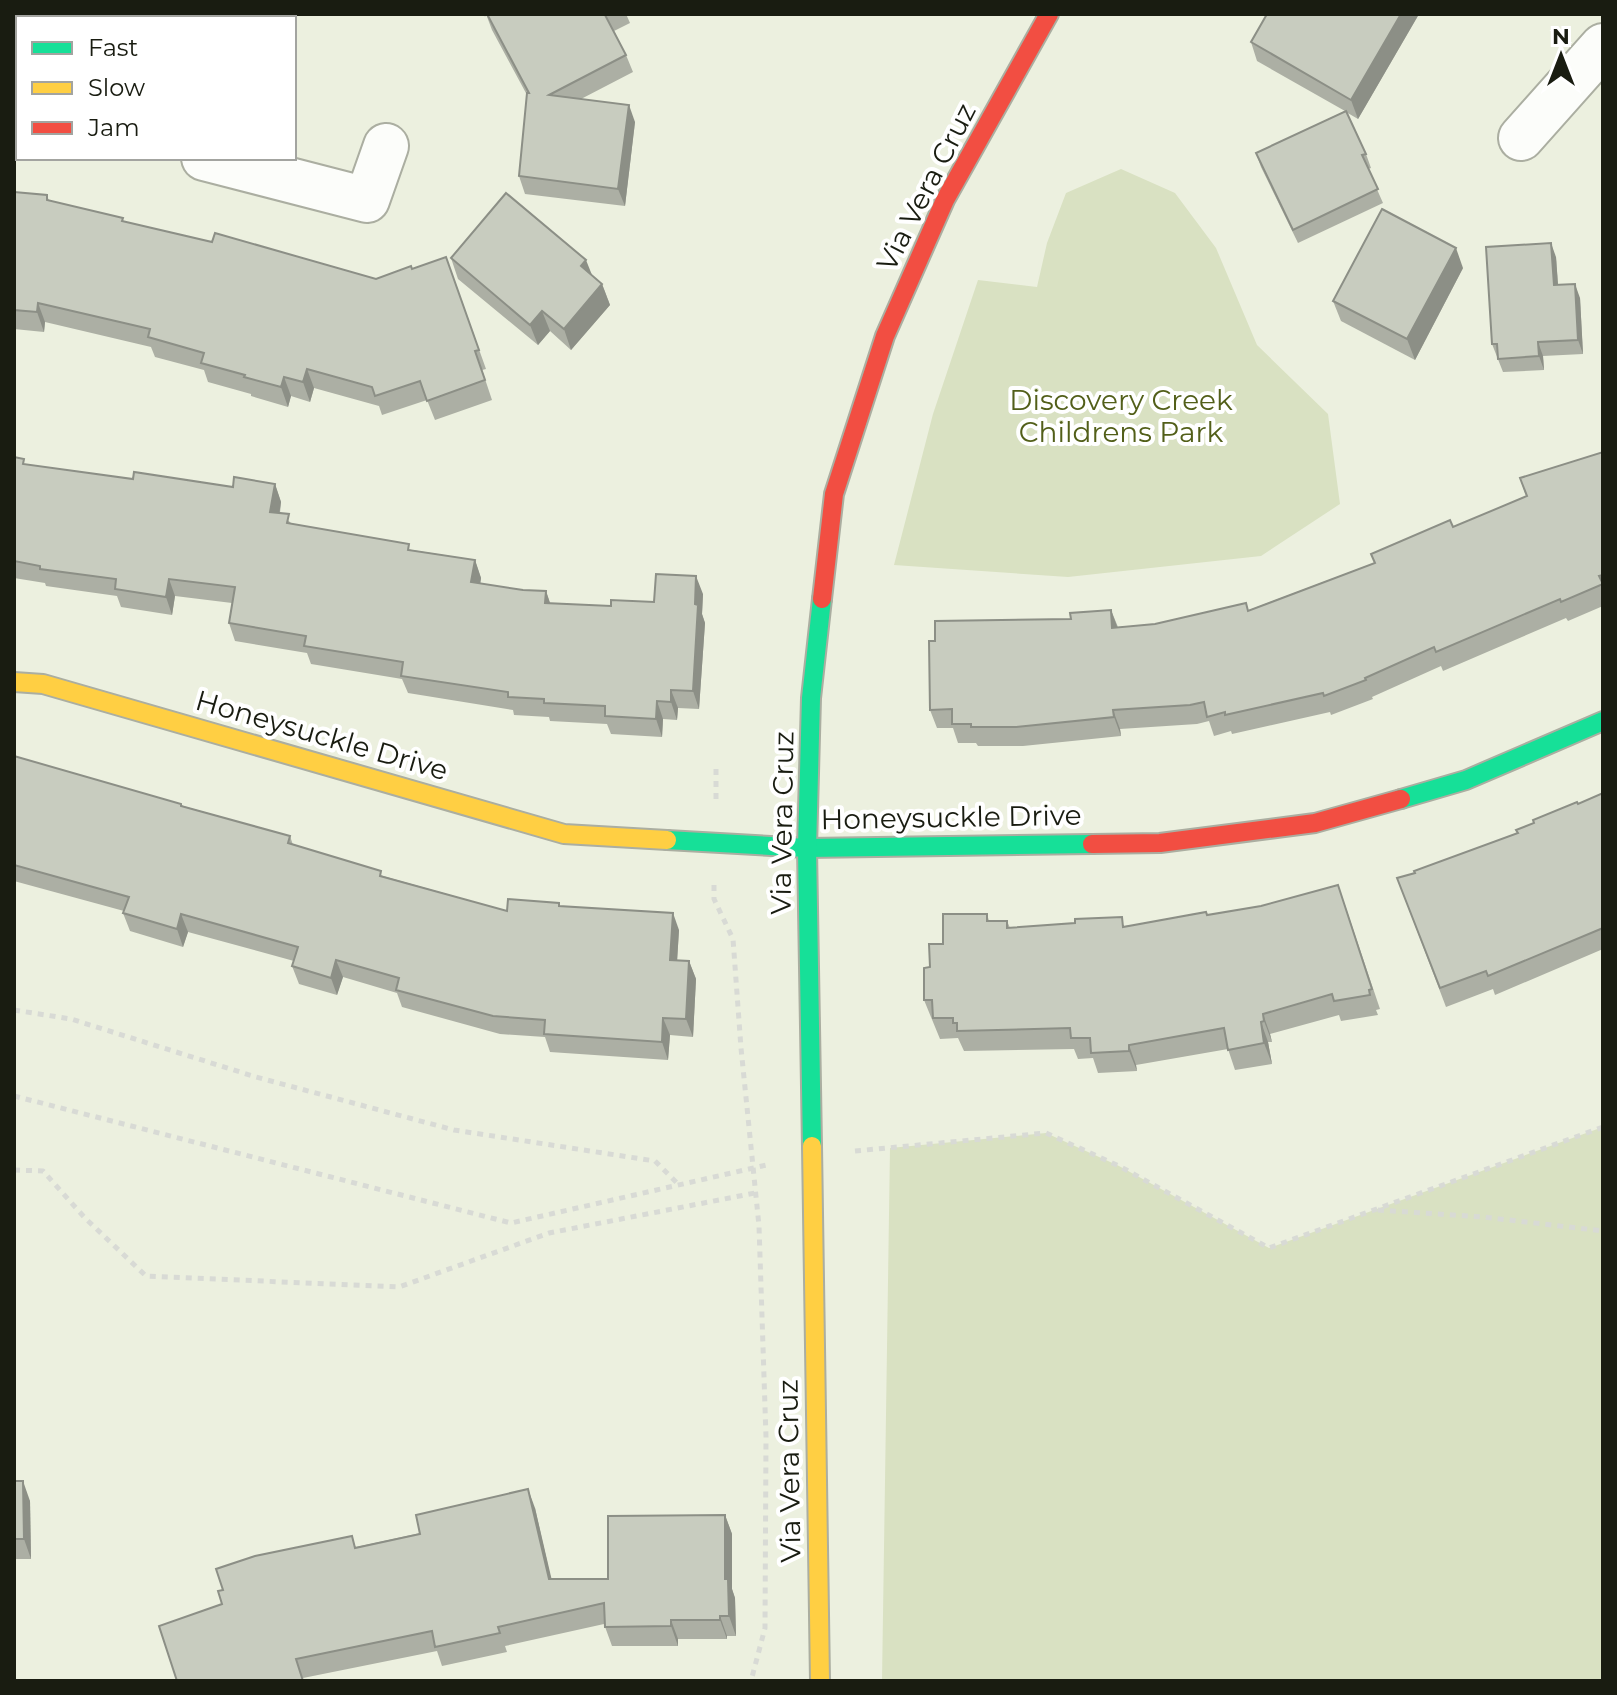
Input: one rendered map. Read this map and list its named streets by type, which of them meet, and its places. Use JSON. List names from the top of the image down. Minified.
{"streets":{"street":["Via Vera Cruz","Honeysuckle Drive"]},"crossings":[["Via Vera Cruz","Honeysuckle Drive"]],"parks":["Discovery Creek Childrens Park"],"legend":["Fast","Slow","Jam"],"north":"top"}
